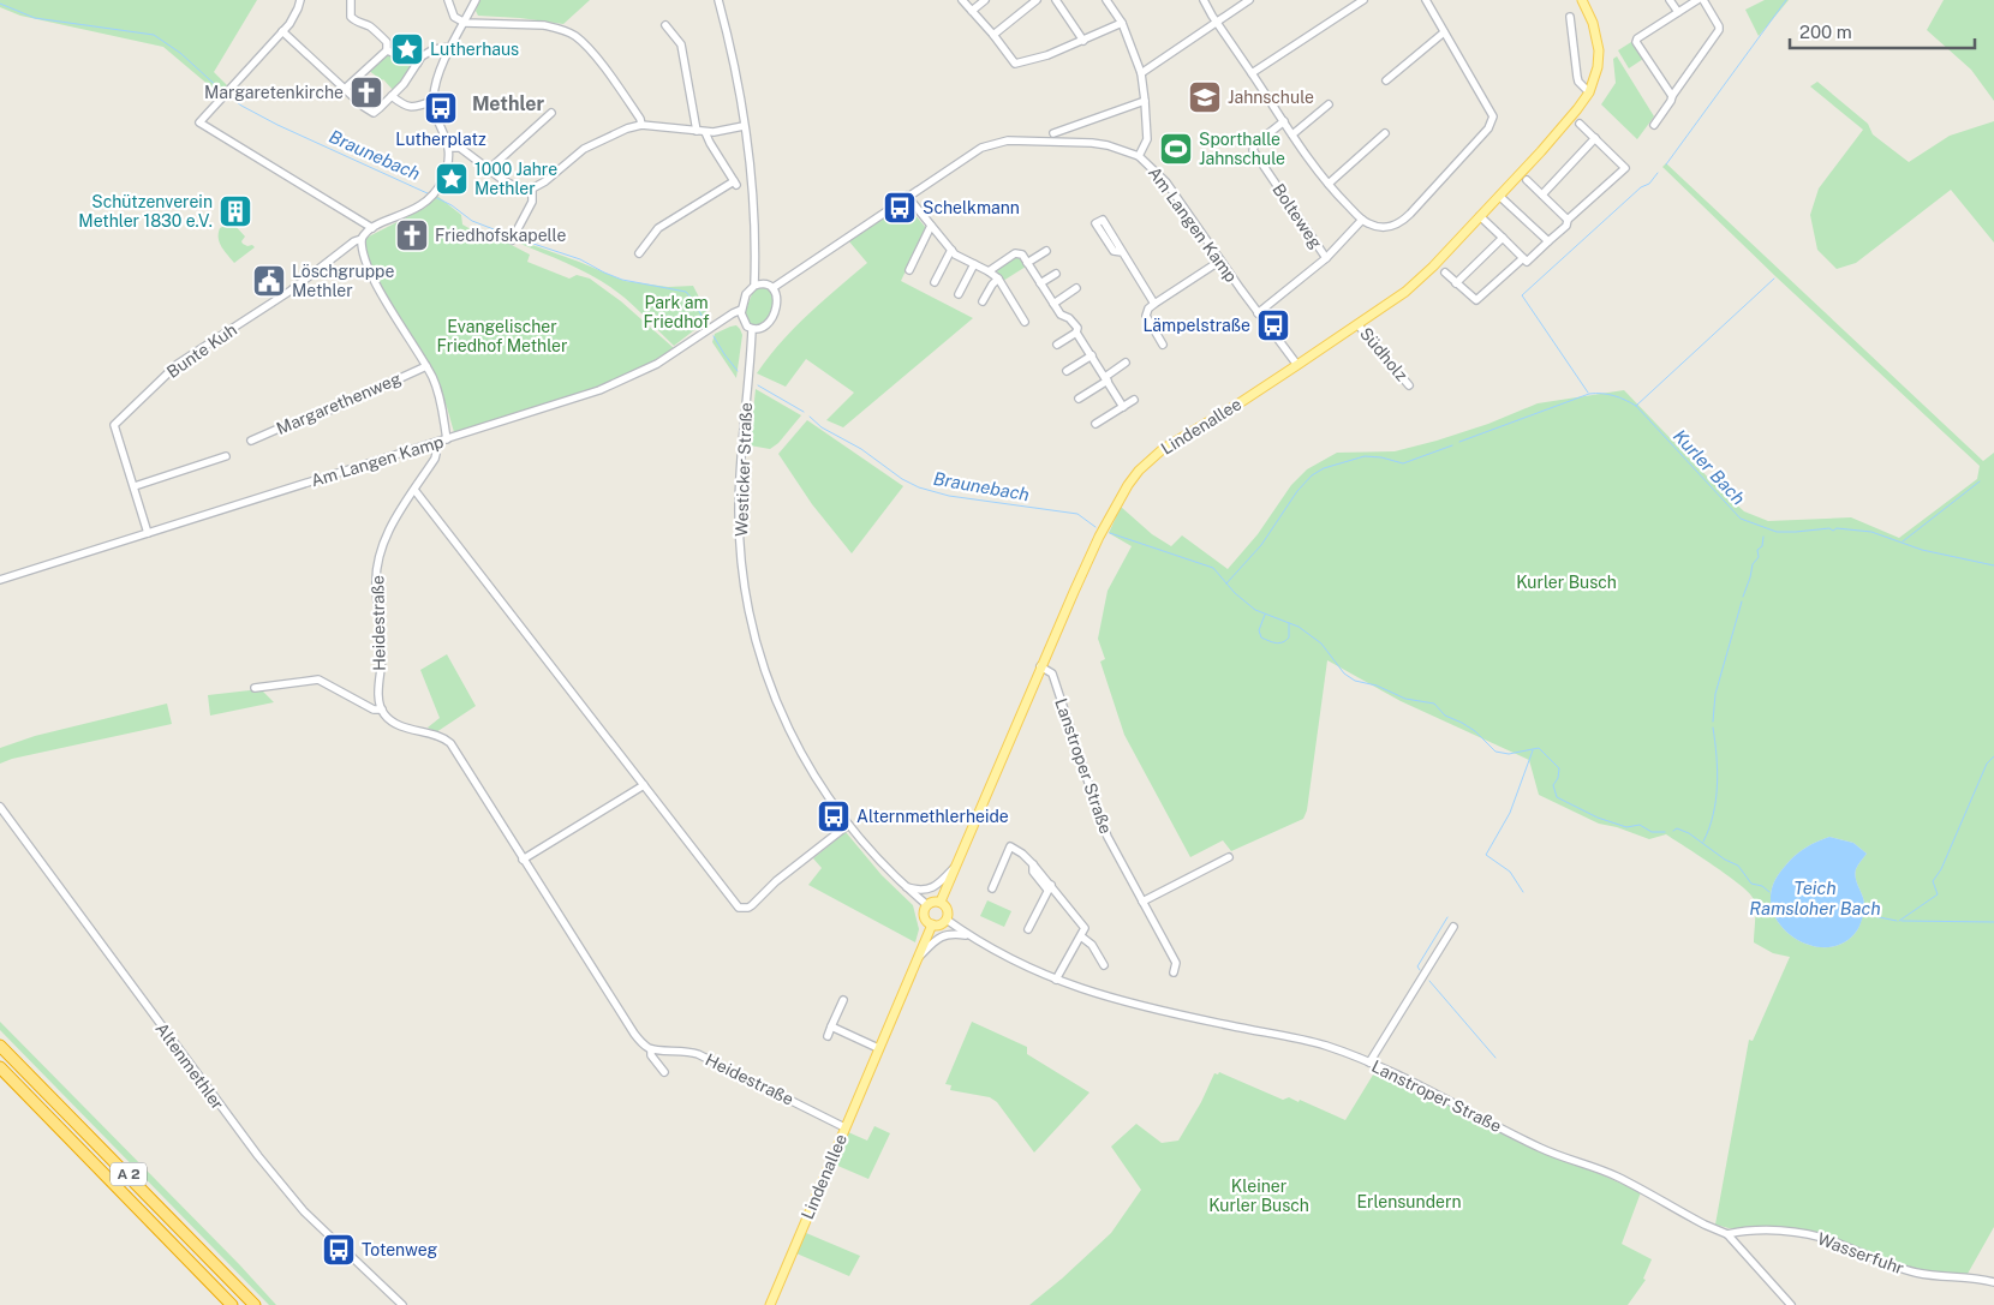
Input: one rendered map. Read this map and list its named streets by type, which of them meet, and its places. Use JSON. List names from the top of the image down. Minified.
{"streets":{"highway":["A 2"],"main road":["Lindenallee"],"street":["Bolteweg","Am Langen Kamp","Bunte Kuh","Südholz","Margarethenweg","Westicker Straße","Heidestraße","Lanstroper Straße","Altenmethler","Wasserfuhr"]},"crossings":[["Am Langen Kamp","Bunte Kuh"],["Am Langen Kamp","Lindenallee"],["Am Langen Kamp","Westicker Straße"],["Am Langen Kamp","Heidestraße"],["Südholz","Lindenallee"],["Lindenallee","Westicker Straße"],["Lindenallee","Heidestraße"],["Lindenallee","Lanstroper Straße"],["Westicker Straße","Lanstroper Straße"],["Lanstroper Straße","Wasserfuhr"]],"districts":["Methler"],"water":["Braunebach","Kurler Bach","Teich Ramsloher Bach"],"parks":["Park am Friedhof","Evangelischer Friedhof Methler","Kurler Busch","Kleiner Kurler Busch","Erlensundern"],"places":{"place":["Lutherhaus","1000 Jahre Methler"],"church":["Margaretenkirche","Friedhofskapelle"],"school or university":["Jahnschule"],"bus stop":["Lutherplatz","Schelkmann","Lämpelstraße","Alternmethlerheide","Totenweg"],"sports":["Sporthalle Jahnschule"],"building":["Schützenverein Methler 1830 e.V."],"public building":["Löschgruppe Methler"]},"scale_bar":"200 m"}
